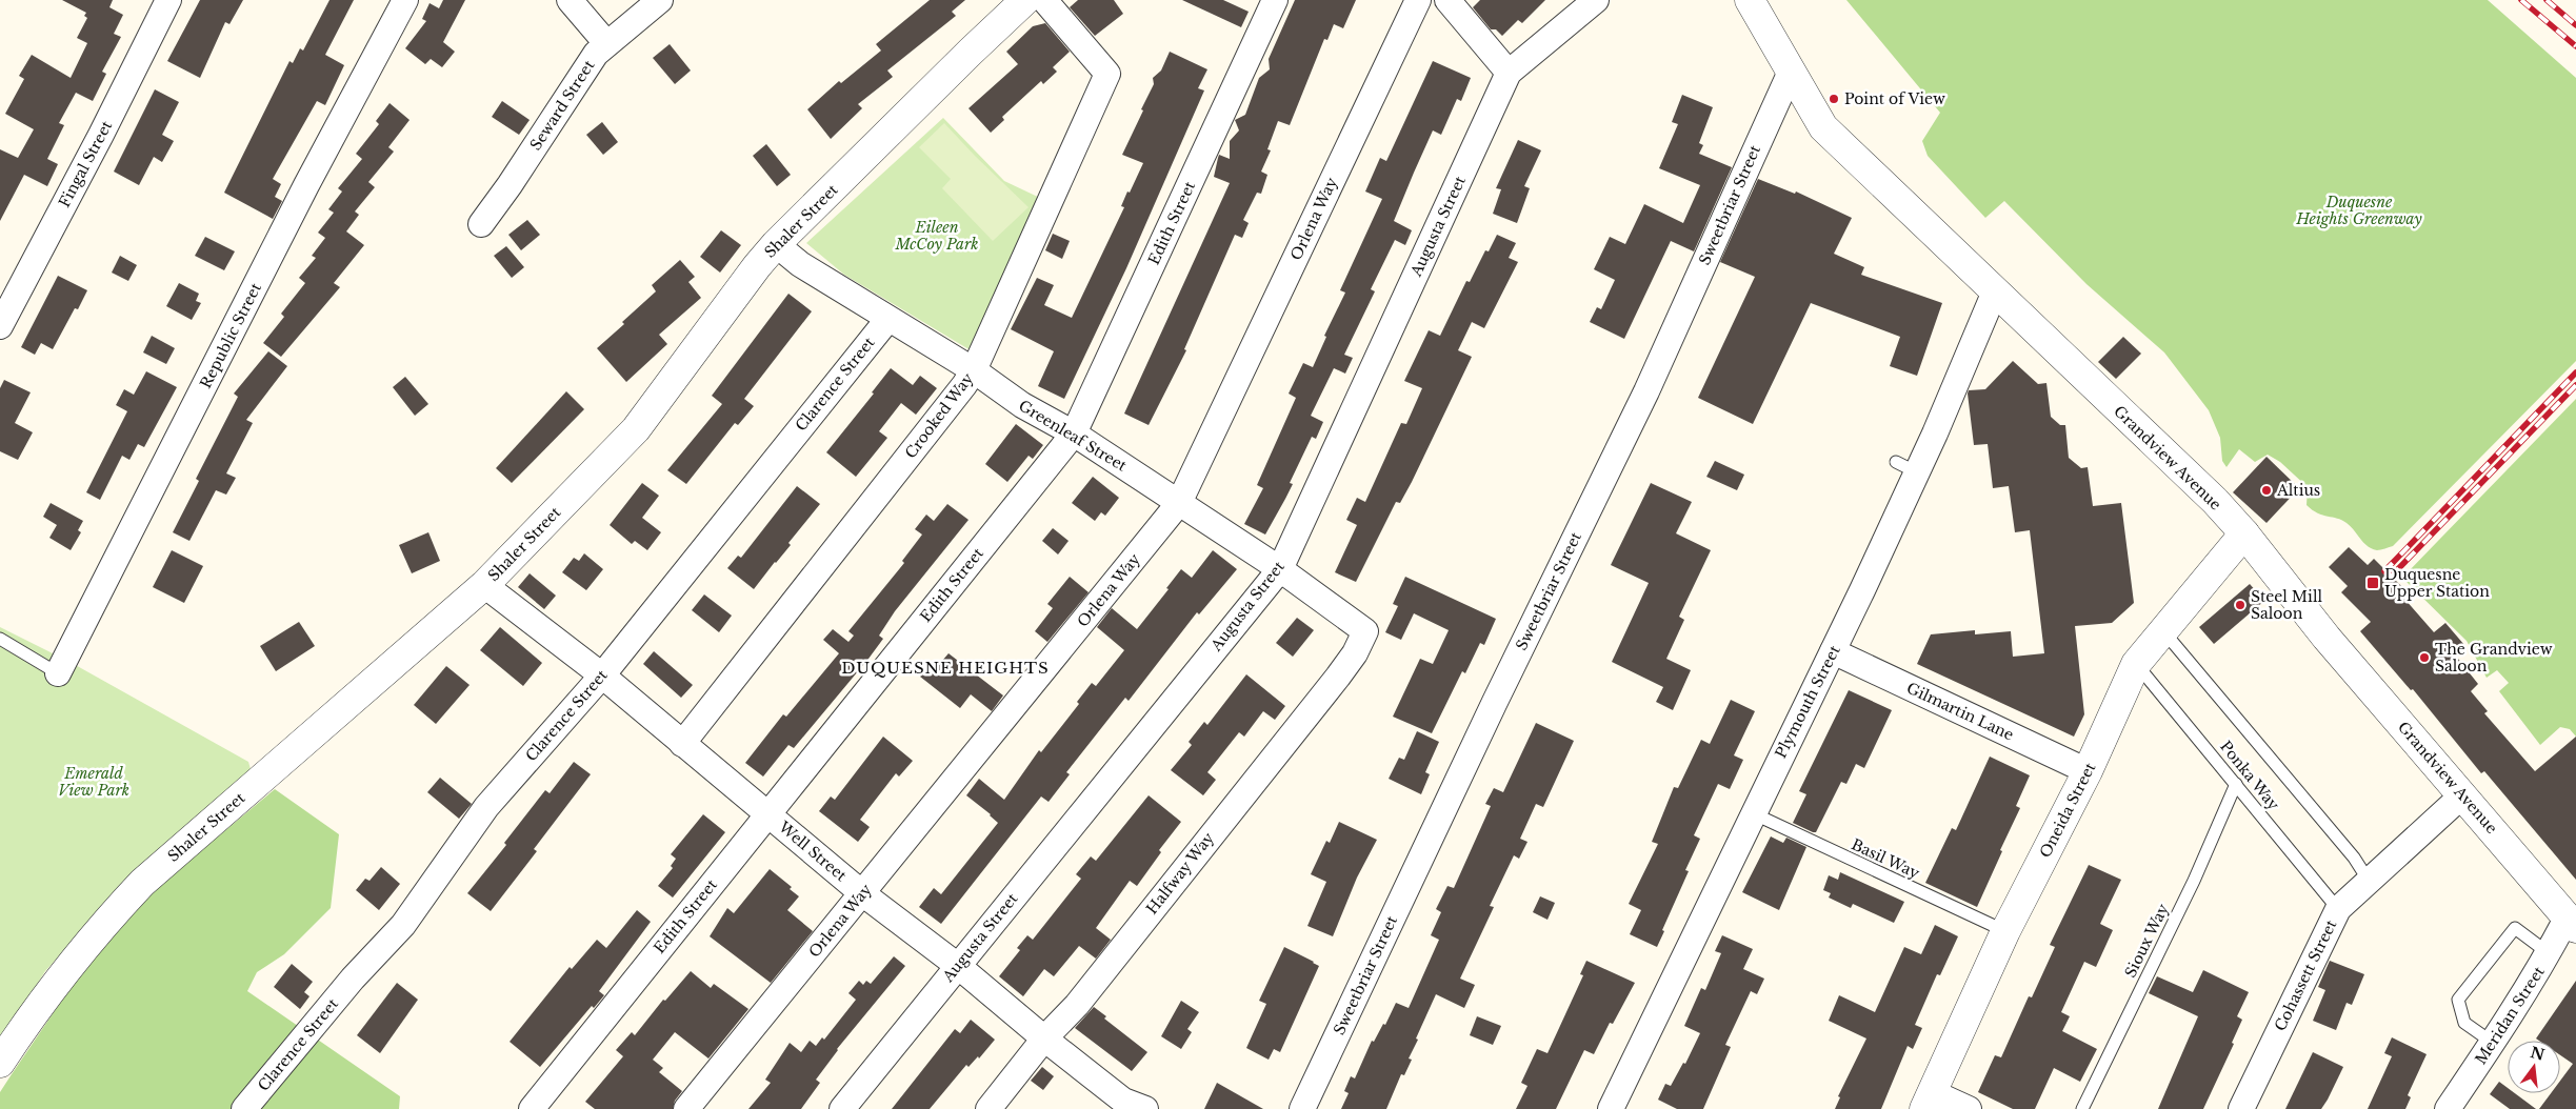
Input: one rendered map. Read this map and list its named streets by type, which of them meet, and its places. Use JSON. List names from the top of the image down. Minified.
{"streets":{"street":["Seward Street","Fingal Street","Sweetbriar Street","Orlena Way","Shaler Street","Edith Street","Augusta Street","Republic Street","Clarence Street","Crooked Way","Greenleaf Street","Grandview Avenue","Plymouth Street","Gilmartin Lane","Oneida Street","Well Street","Halfway Way","Cohassett Street","Meridan Street"],"lane":["Ponka Way","Basil Way","Sioux Way"]},"crossings":[["Sweetbriar Street","Grandview Avenue"],["Orlena Way","Greenleaf Street"],["Orlena Way","Well Street"],["Shaler Street","Greenleaf Street"],["Shaler Street","Well Street"],["Edith Street","Greenleaf Street"],["Edith Street","Well Street"],["Augusta Street","Greenleaf Street"],["Augusta Street","Well Street"],["Clarence Street","Greenleaf Street"],["Clarence Street","Well Street"],["Crooked Way","Greenleaf Street"],["Crooked Way","Well Street"],["Greenleaf Street","Halfway Way"],["Grandview Avenue","Plymouth Street"],["Grandview Avenue","Oneida Street"],["Grandview Avenue","Cohassett Street"],["Grandview Avenue","Meridan Street"],["Plymouth Street","Gilmartin Lane"],["Plymouth Street","Basil Way"],["Gilmartin Lane","Oneida Street"],["Ponka Way","Oneida Street"],["Ponka Way","Sioux Way"],["Ponka Way","Cohassett Street"],["Oneida Street","Basil Way"],["Well Street","Halfway Way"]],"districts":["DUQUESNE HEIGHTS"],"parks":["Duquesne Heights Greenway","Eileen McCoy Park","Emerald View Park"],"places":{"other":["Point of View","Altius","Steel Mill Saloon","The Grandview Saloon"],"transit":["Duquesne Upper Station"]},"north":"top"}
